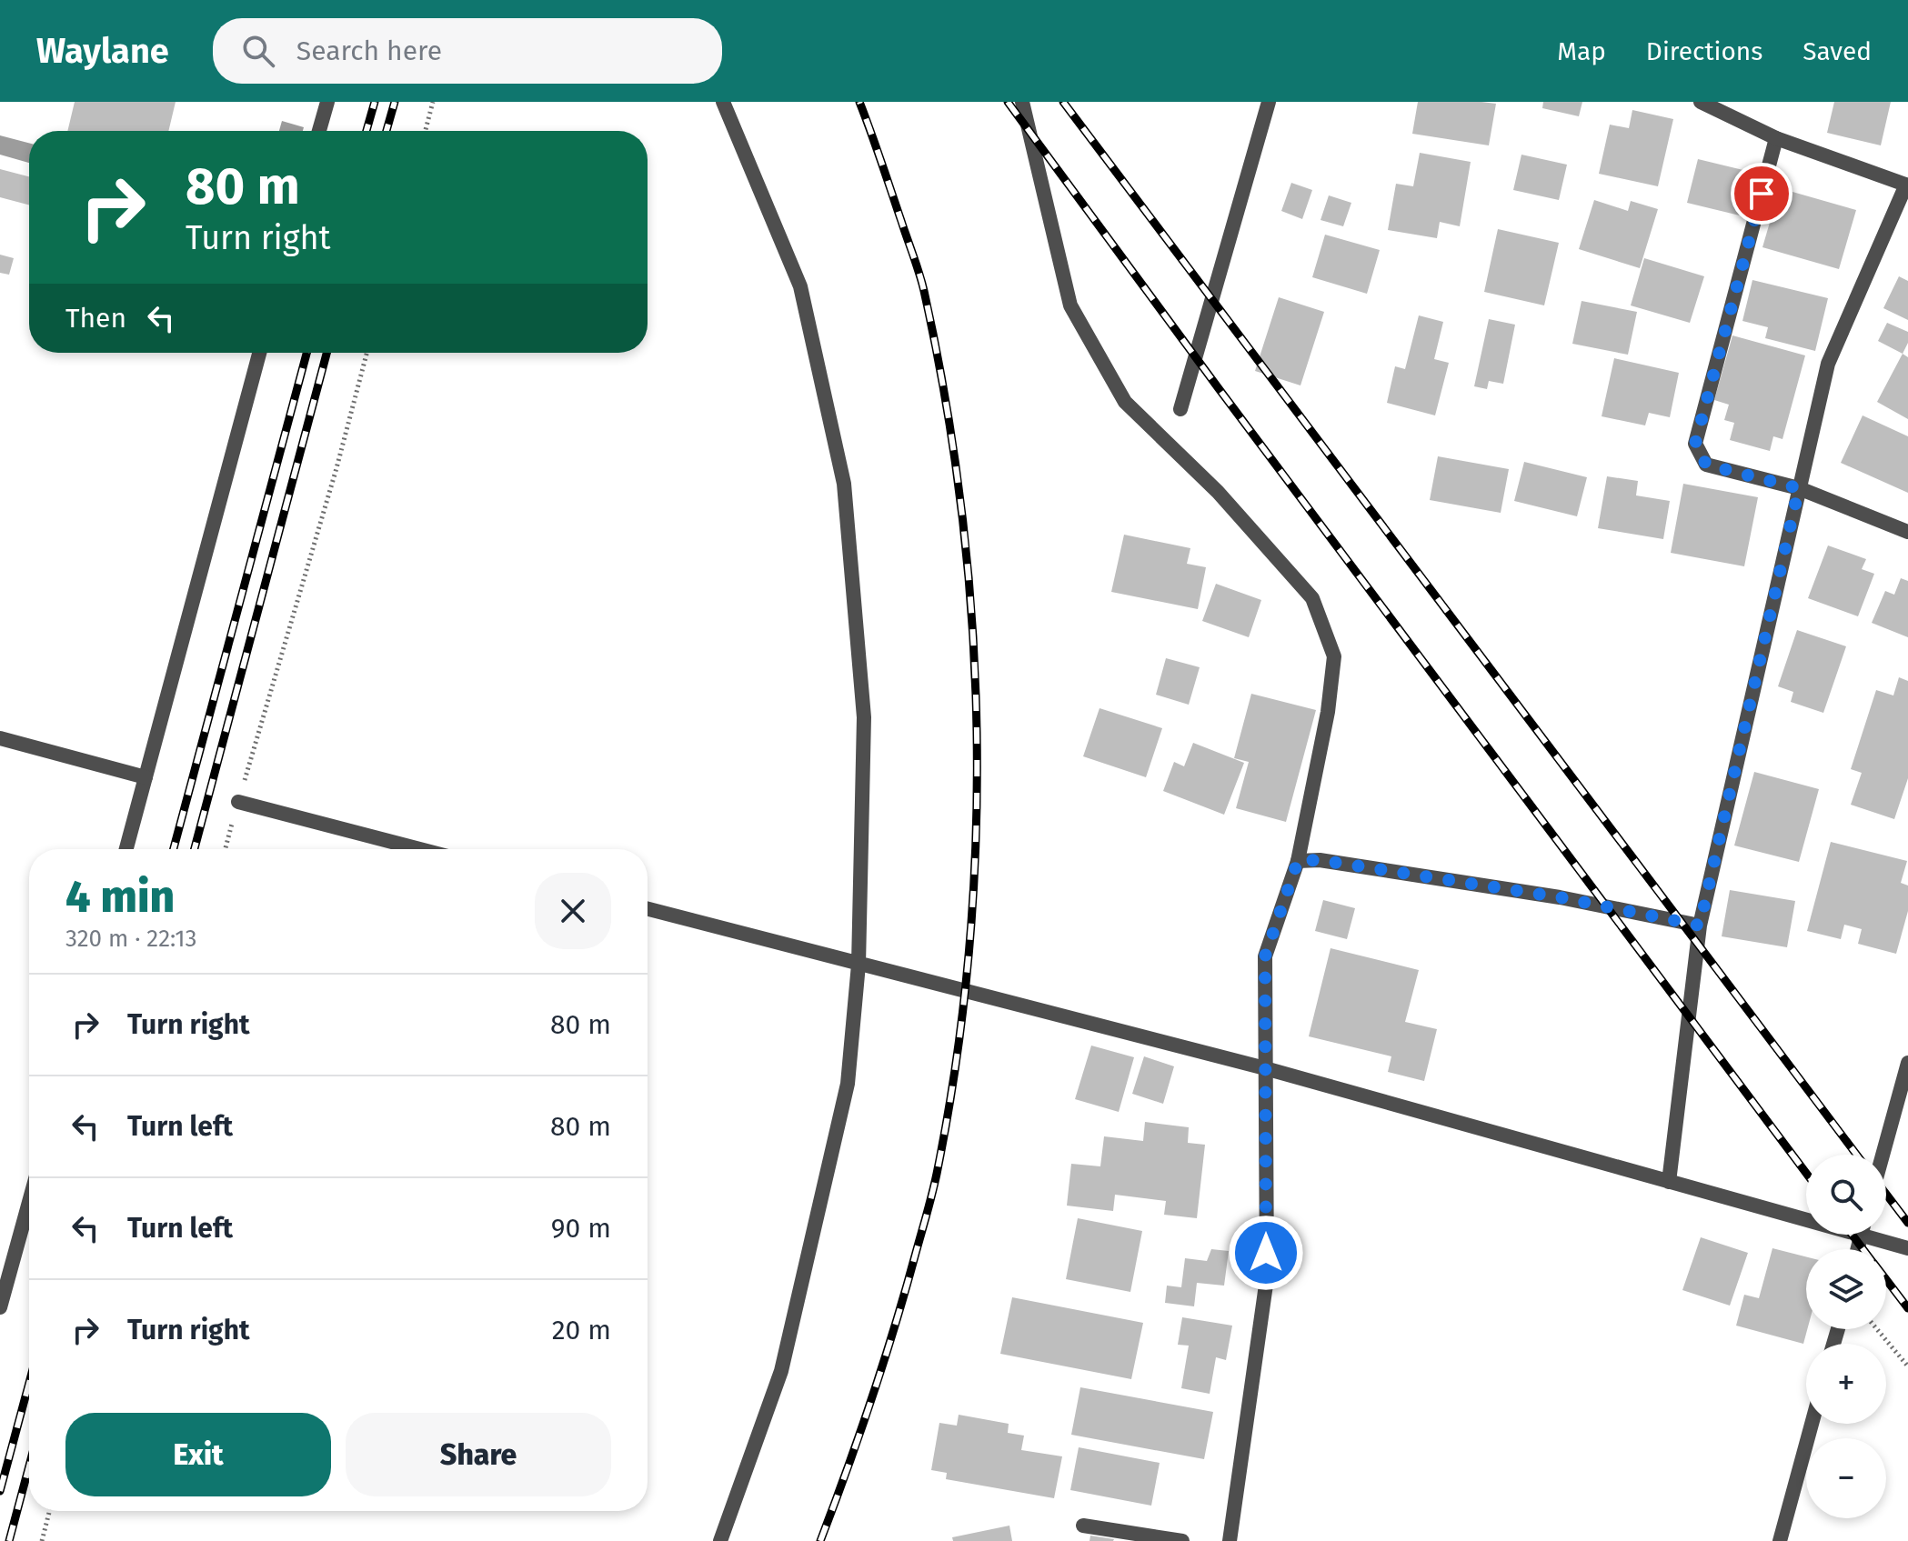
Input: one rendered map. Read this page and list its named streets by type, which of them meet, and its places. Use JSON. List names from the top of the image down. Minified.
{"page":{"header":"Waylane","search":"Search here","nav":["Map","Directions","Saved"],"turn":["80 m","Turn right"],"then":"Then","heading":["4 min","320 m · 22:13"],"list":[{"name":"Turn right","value":"80 m"},{"name":"Turn left","value":"80 m"},{"name":"Turn left","value":"90 m"},{"name":"Turn right","value":"20 m"}],"map_buttons":["+","−"],"buttons":["Exit","Share"]}}
